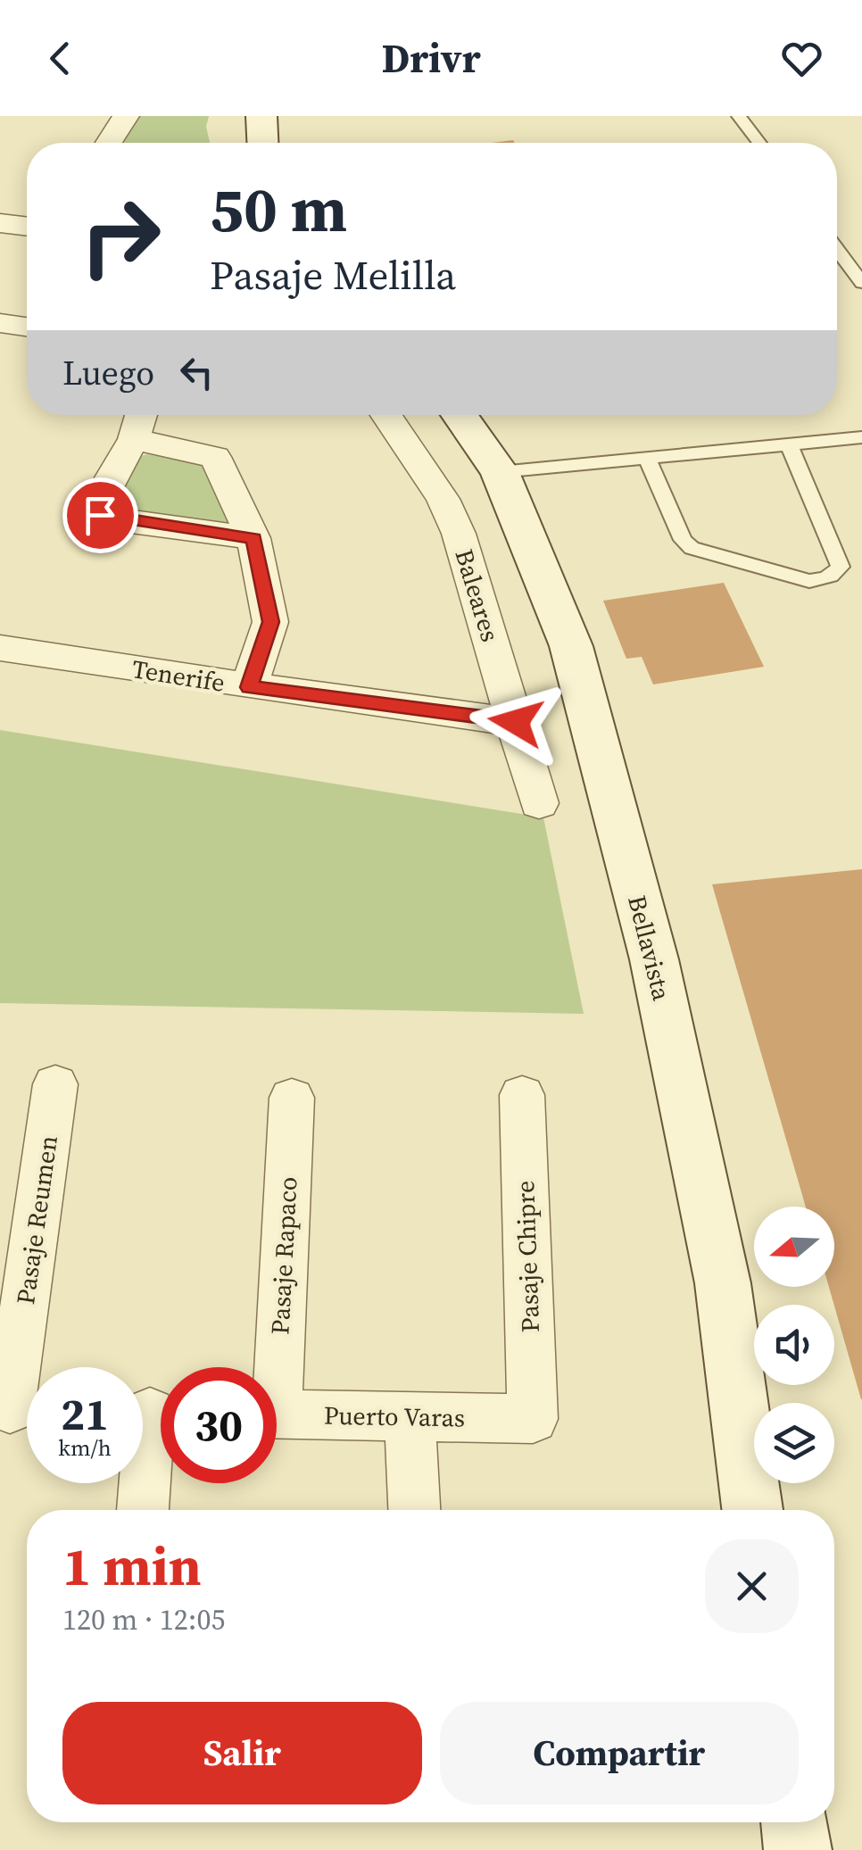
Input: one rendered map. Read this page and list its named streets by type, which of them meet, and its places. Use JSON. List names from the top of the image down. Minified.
{"streets":{"main road":["Bellavista"],"street":["Baleares","Tenerife","Pasaje Reumen","Pasaje Rapaco","Pasaje Chipre","Puerto Varas"]},"crossings":[["Baleares","Tenerife"],["Pasaje Chipre","Puerto Varas"]],"north":"left","page":{"header":"Drivr","turn":["50 m","Pasaje Melilla"],"then":"Luego","speed":"21 km/h","limit":"30","heading":["1 min","120 m · 12:05"],"buttons":["Salir","Compartir"]}}
